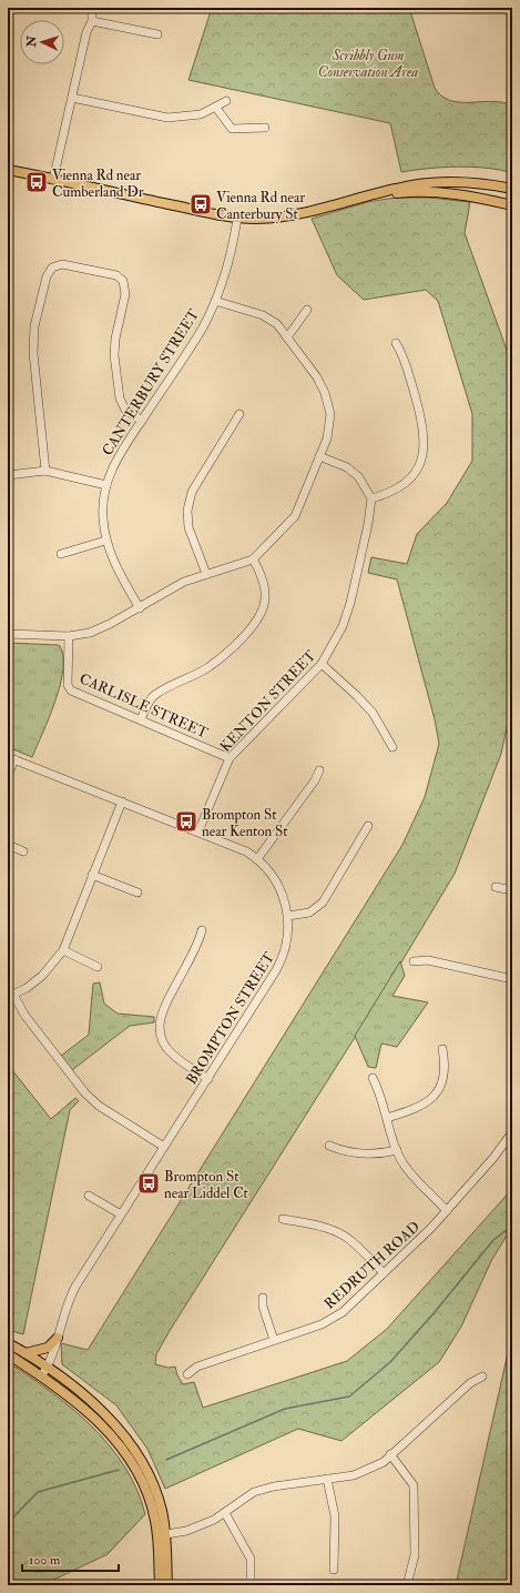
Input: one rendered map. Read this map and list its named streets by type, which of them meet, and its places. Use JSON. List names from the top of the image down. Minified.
{"streets":{"street":["CANTERBURY STREET","KENTON STREET","CARLISLE STREET","BROMPTON STREET","REDRUTH ROAD"]},"crossings":[["KENTON STREET","CARLISLE STREET"],["KENTON STREET","BROMPTON STREET"]],"parks":["Scribbly Gum Conservation Area"],"places":{"bus stop":["Vienna Rd near Cumberland Dr","Vienna Rd near Canterbury St","Brompton St near Kenton St","Brompton St near Liddel Ct"]},"scale_bar":"100 m","north":"left"}
